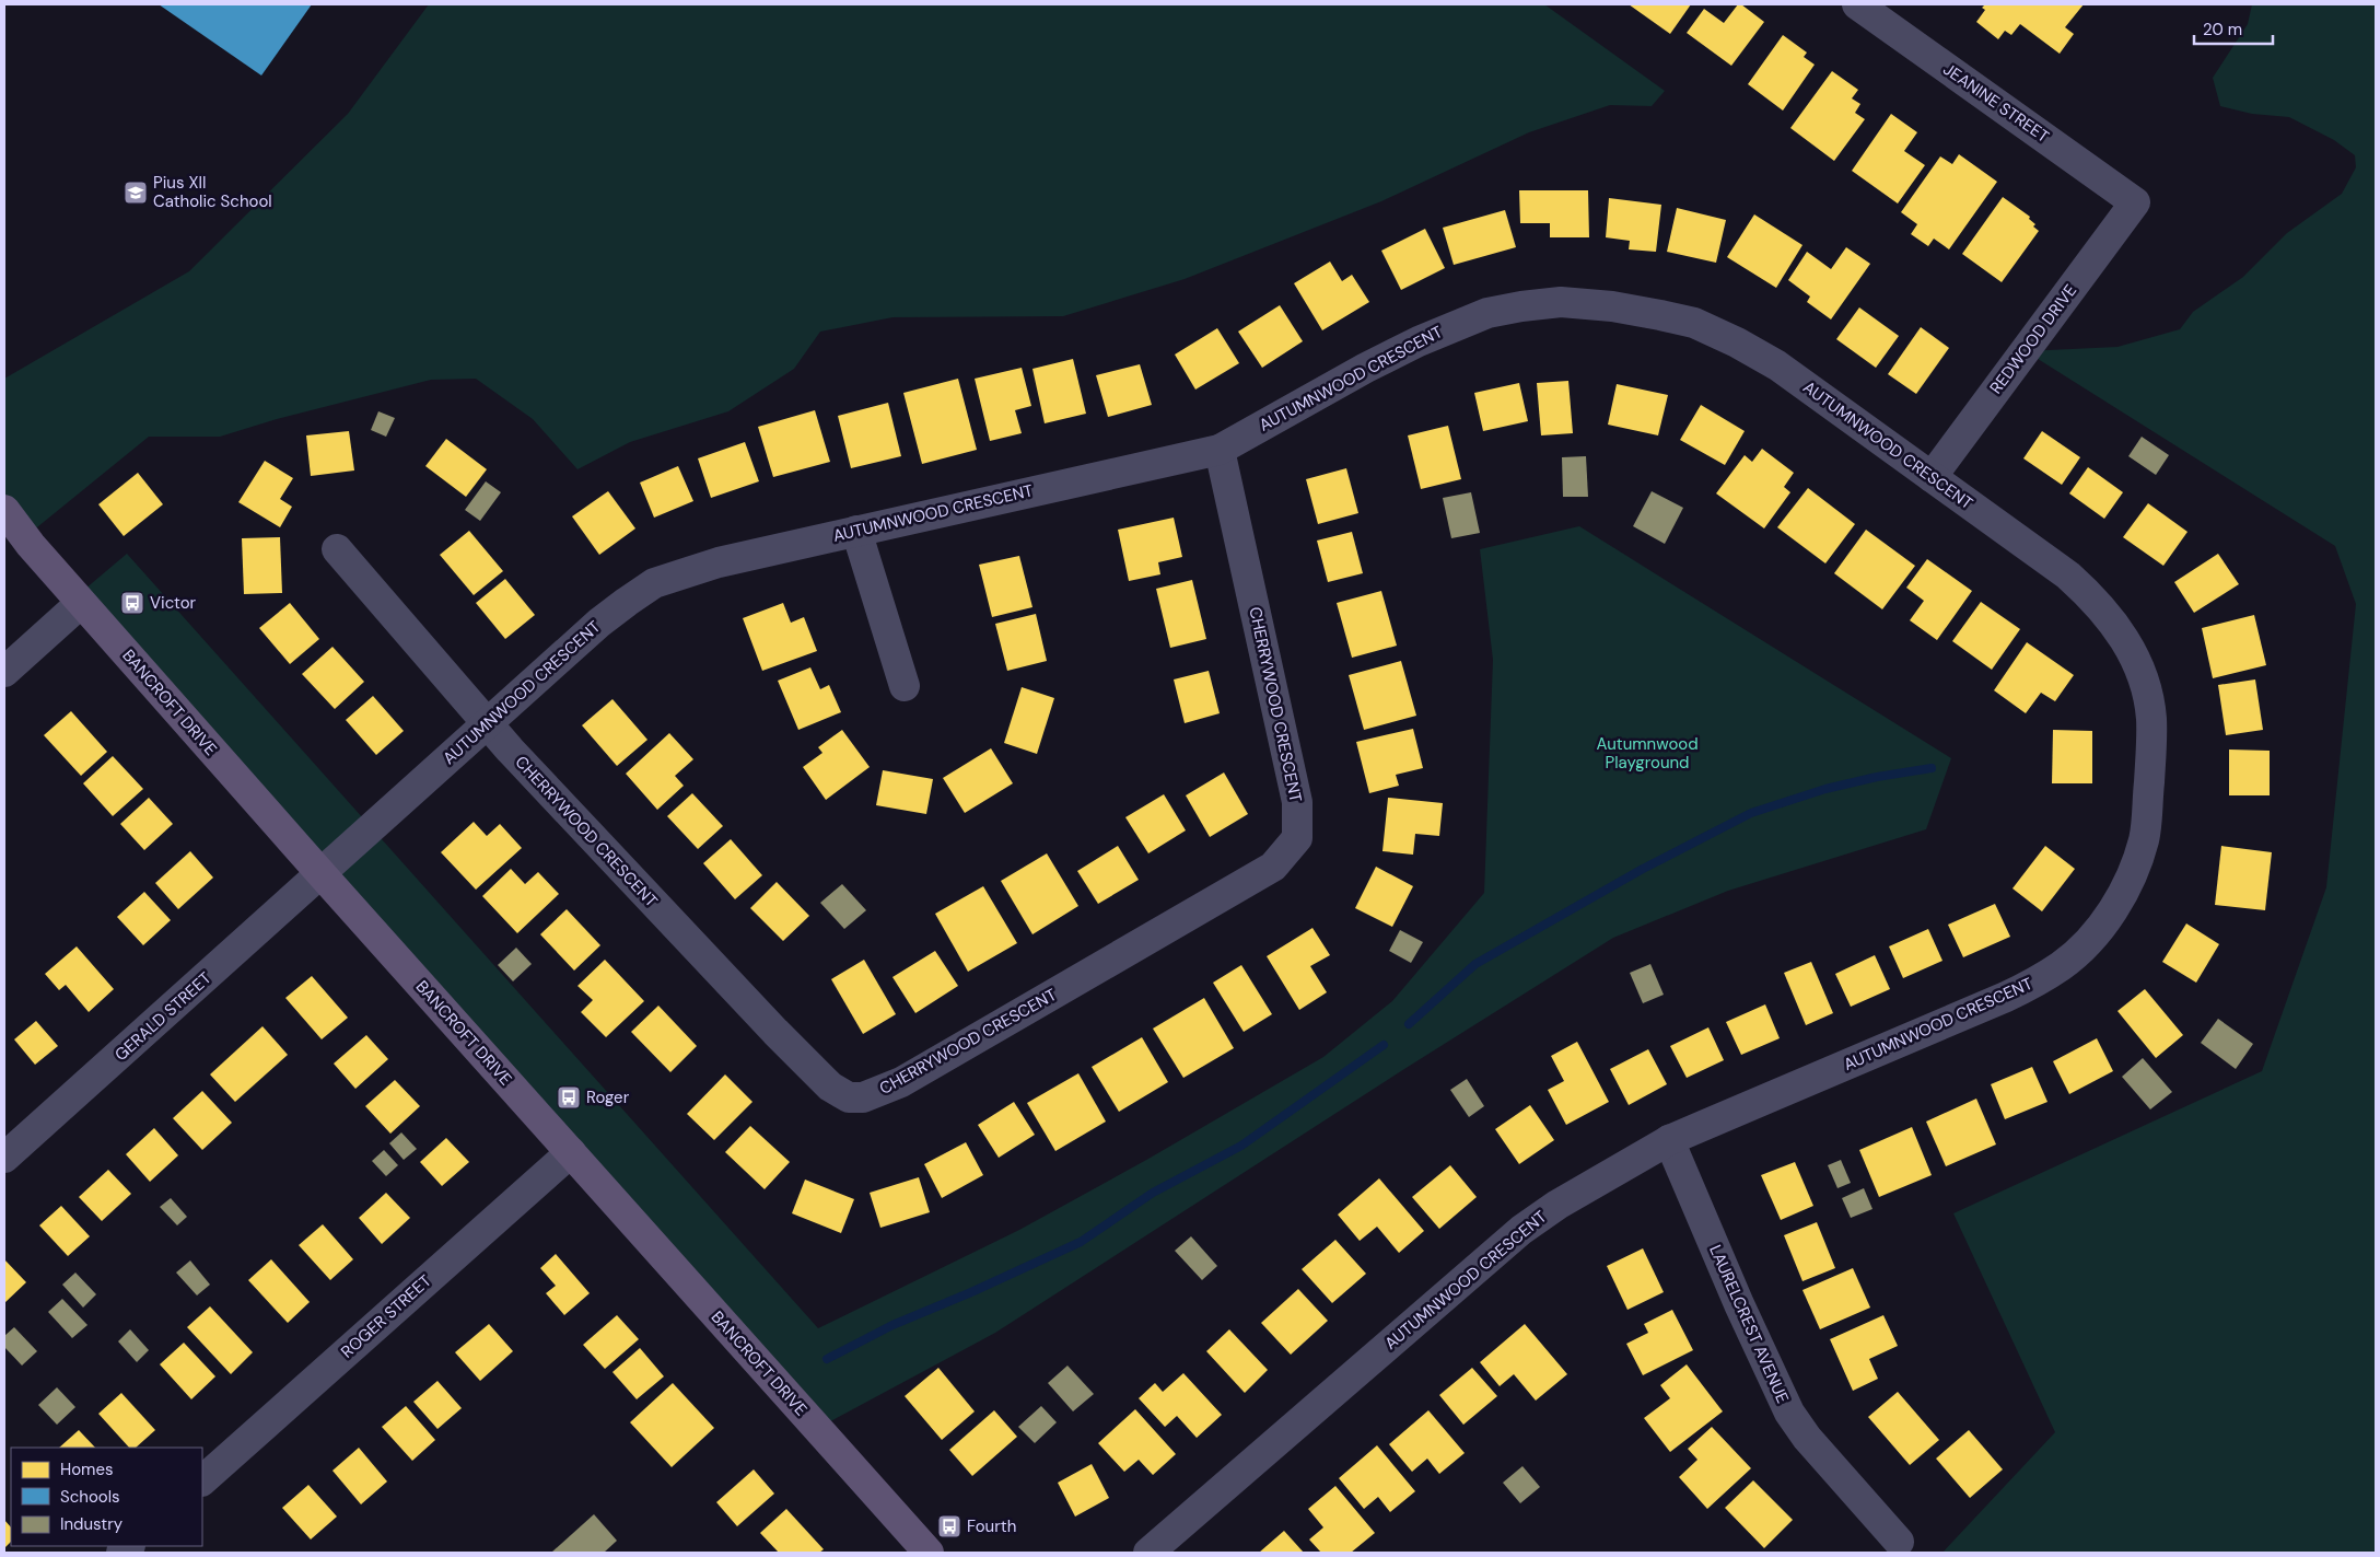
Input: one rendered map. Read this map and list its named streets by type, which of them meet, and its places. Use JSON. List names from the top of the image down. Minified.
{"streets":{"main road":["BANCROFT DRIVE"],"street":["JEANINE STREET","REDWOOD DRIVE","AUTUMNWOOD CRESCENT","CHERRYWOOD CRESCENT","GERALD STREET","ROGER STREET","LAURELCREST AVENUE"]},"crossings":[["JEANINE STREET","REDWOOD DRIVE"],["REDWOOD DRIVE","AUTUMNWOOD CRESCENT"],["AUTUMNWOOD CRESCENT","BANCROFT DRIVE"],["AUTUMNWOOD CRESCENT","CHERRYWOOD CRESCENT"],["AUTUMNWOOD CRESCENT","GERALD STREET"],["AUTUMNWOOD CRESCENT","LAURELCREST AVENUE"],["BANCROFT DRIVE","GERALD STREET"],["BANCROFT DRIVE","ROGER STREET"]],"parks":["Autumnwood Playground"],"places":{"school or university":["Pius XII Catholic School"],"bus stop":["Victor","Roger","Fourth"]},"legend":["Homes","Schools","Industry"],"scale_bar":"20 m"}
